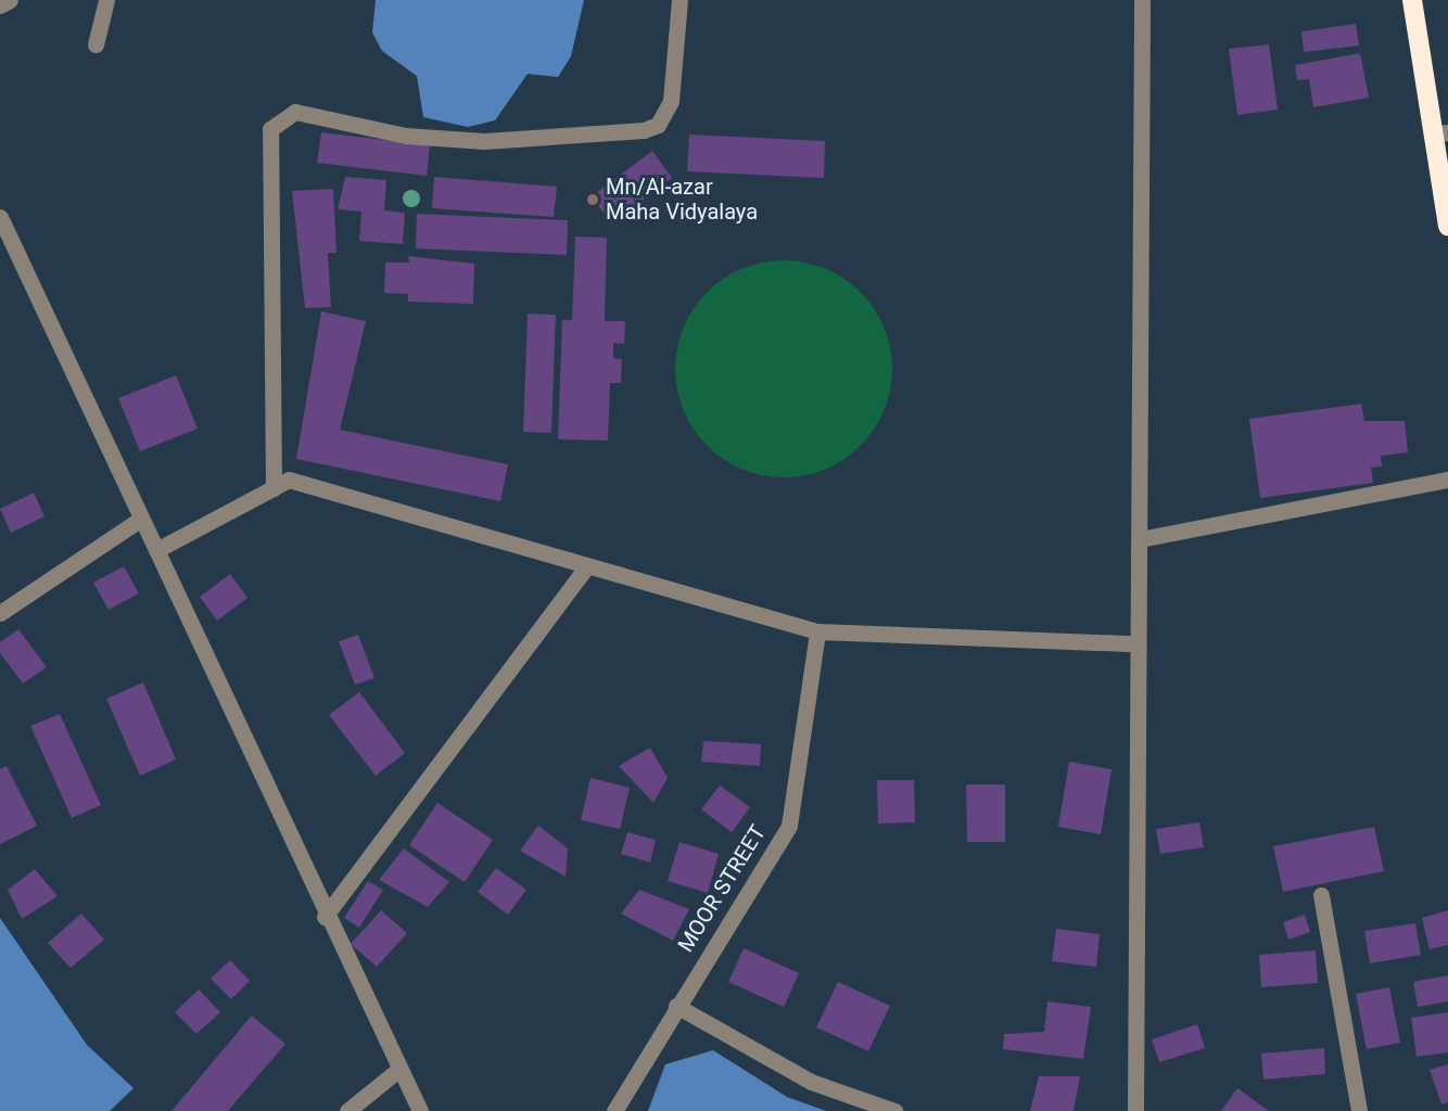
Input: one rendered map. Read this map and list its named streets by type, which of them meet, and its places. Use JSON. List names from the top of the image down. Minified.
{"streets":{"street":["MOOR STREET"]},"places":["Mn/Al-azar Maha Vidyalaya"]}
